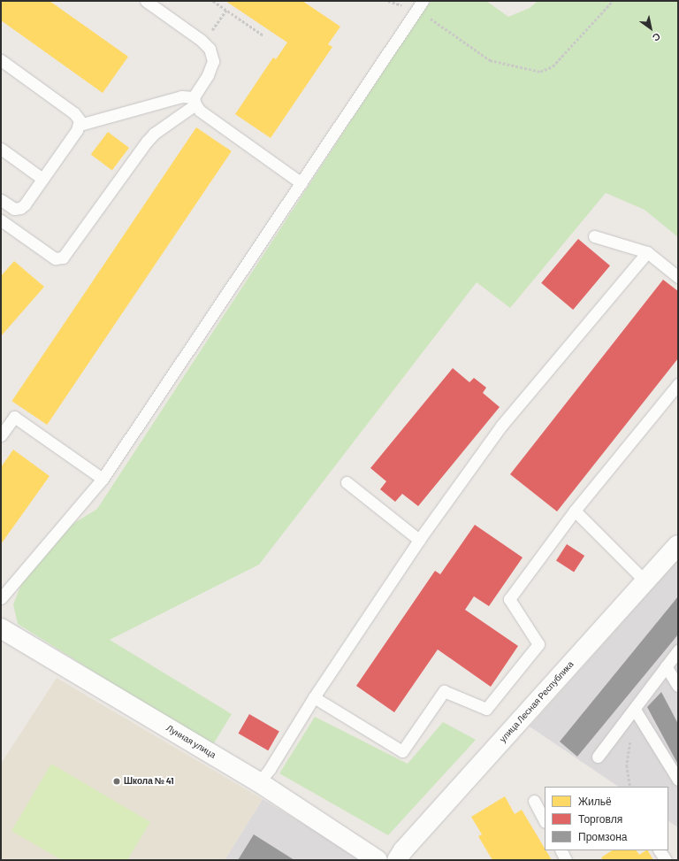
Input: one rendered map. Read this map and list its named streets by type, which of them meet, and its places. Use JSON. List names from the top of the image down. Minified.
{"streets":{"street":["улица Лесная Республика","Лунная улица"]},"places":["Школа № 41"],"legend":["Жильё","Торговля","Промзона"],"north":"bottom right"}
